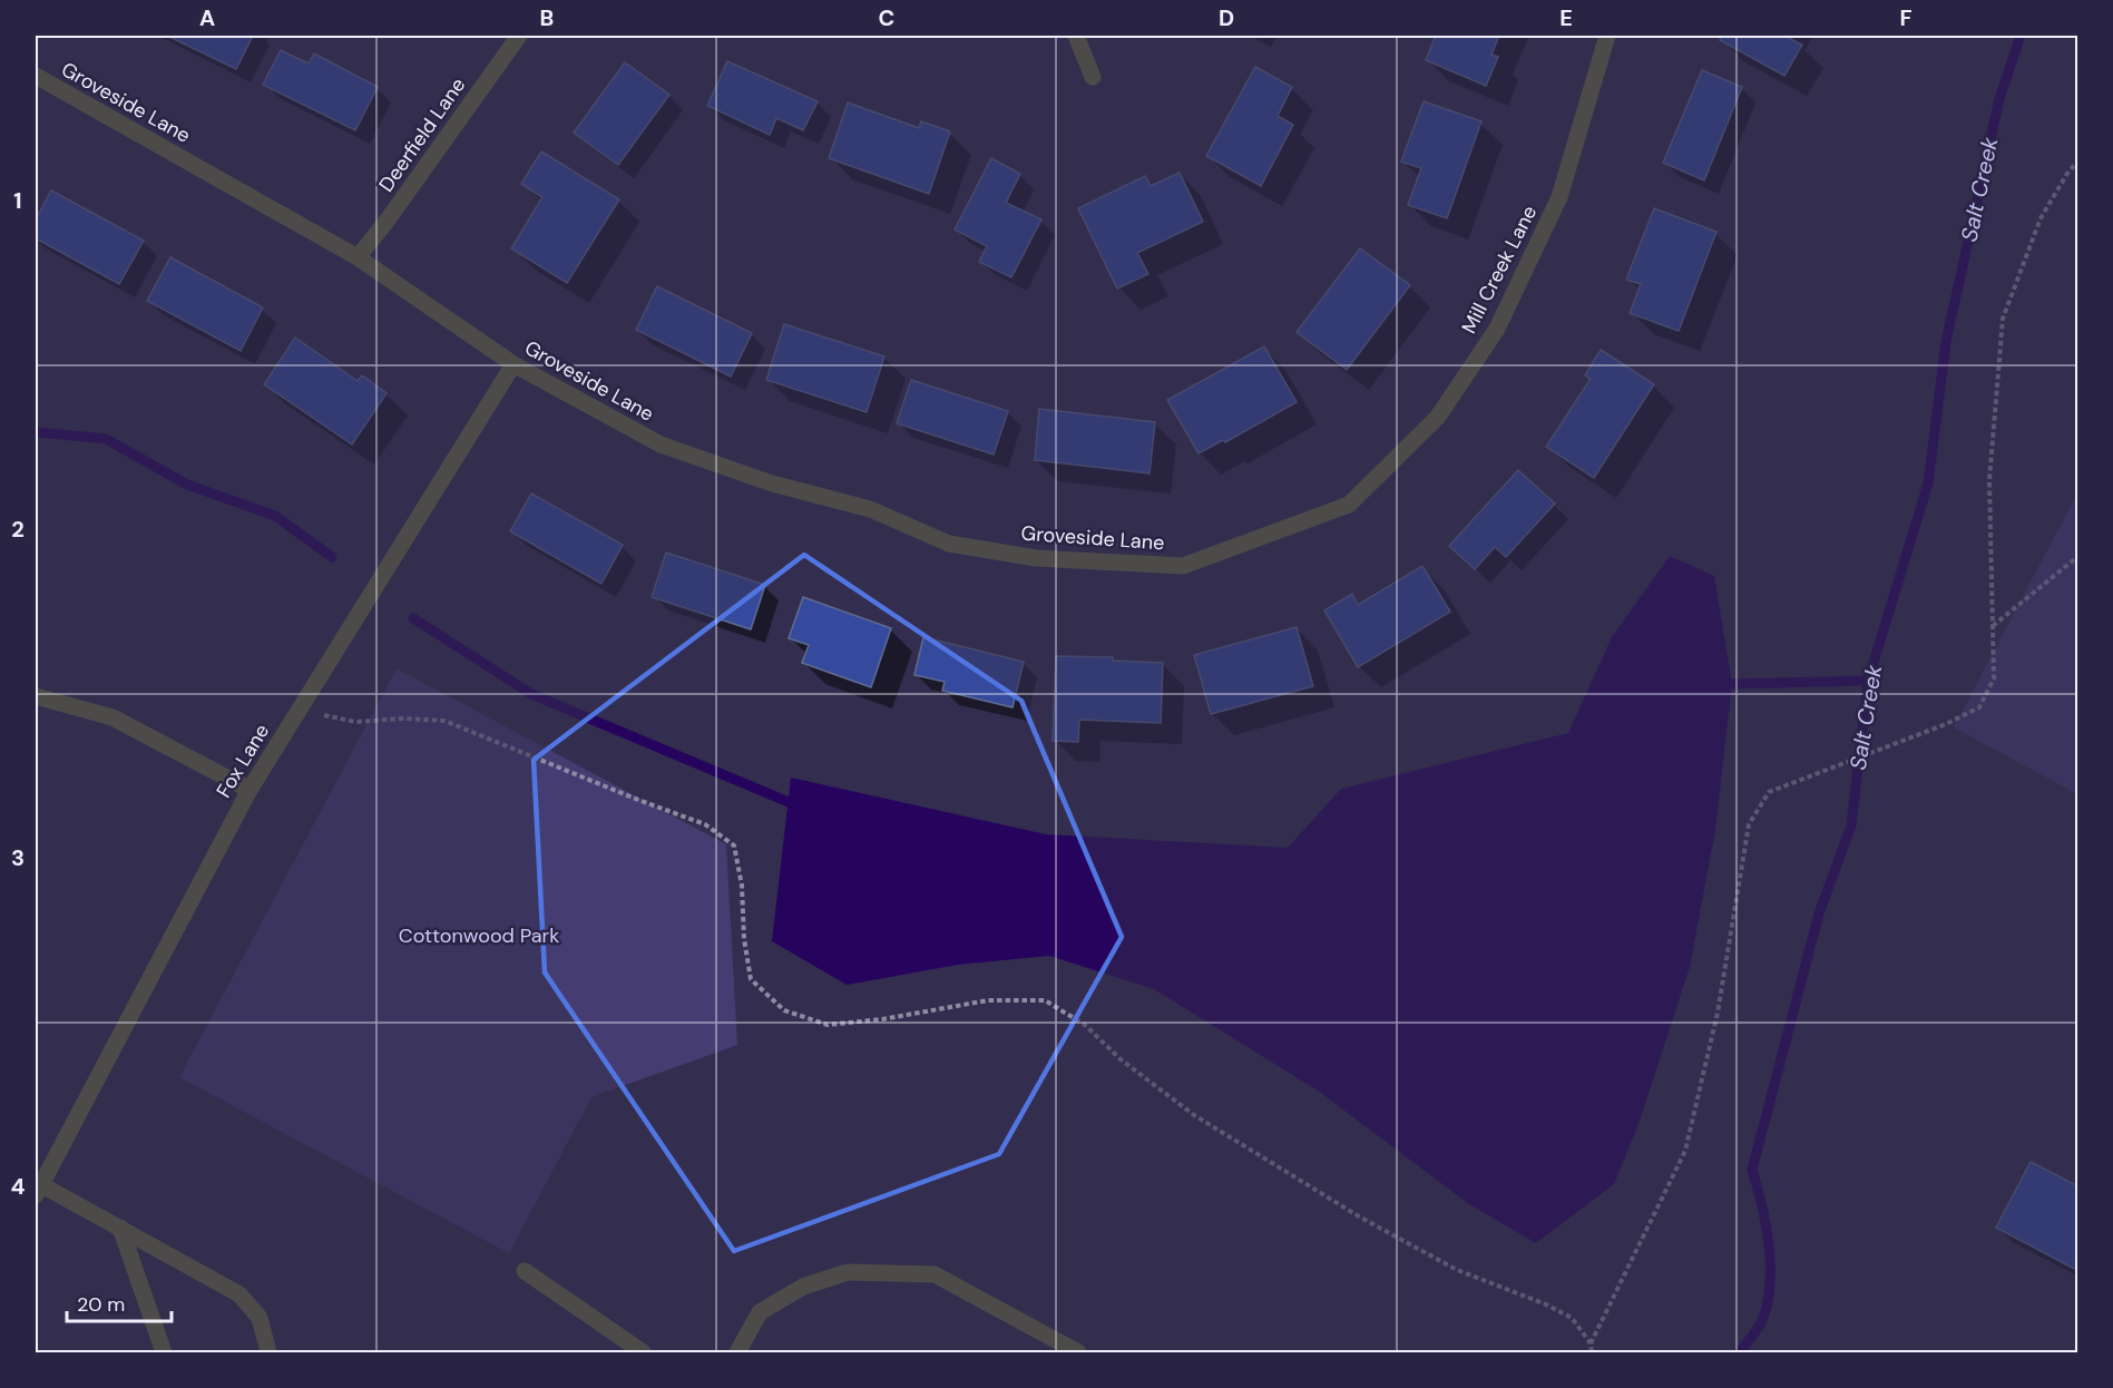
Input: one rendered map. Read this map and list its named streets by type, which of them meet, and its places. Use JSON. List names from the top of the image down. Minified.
{"streets":{"street":["Groveside Lane","Deerfield Lane","Mill Creek Lane","Fox Lane"]},"crossings":[["Groveside Lane","Deerfield Lane"],["Groveside Lane","Mill Creek Lane"],["Groveside Lane","Fox Lane"]],"water":["Salt Creek"],"parks":["Cottonwood Park"],"scale_bar":"20 m","grid":{"columns":["A","B","C","D","E","F"],"rows":["1","2","3","4"]}}
